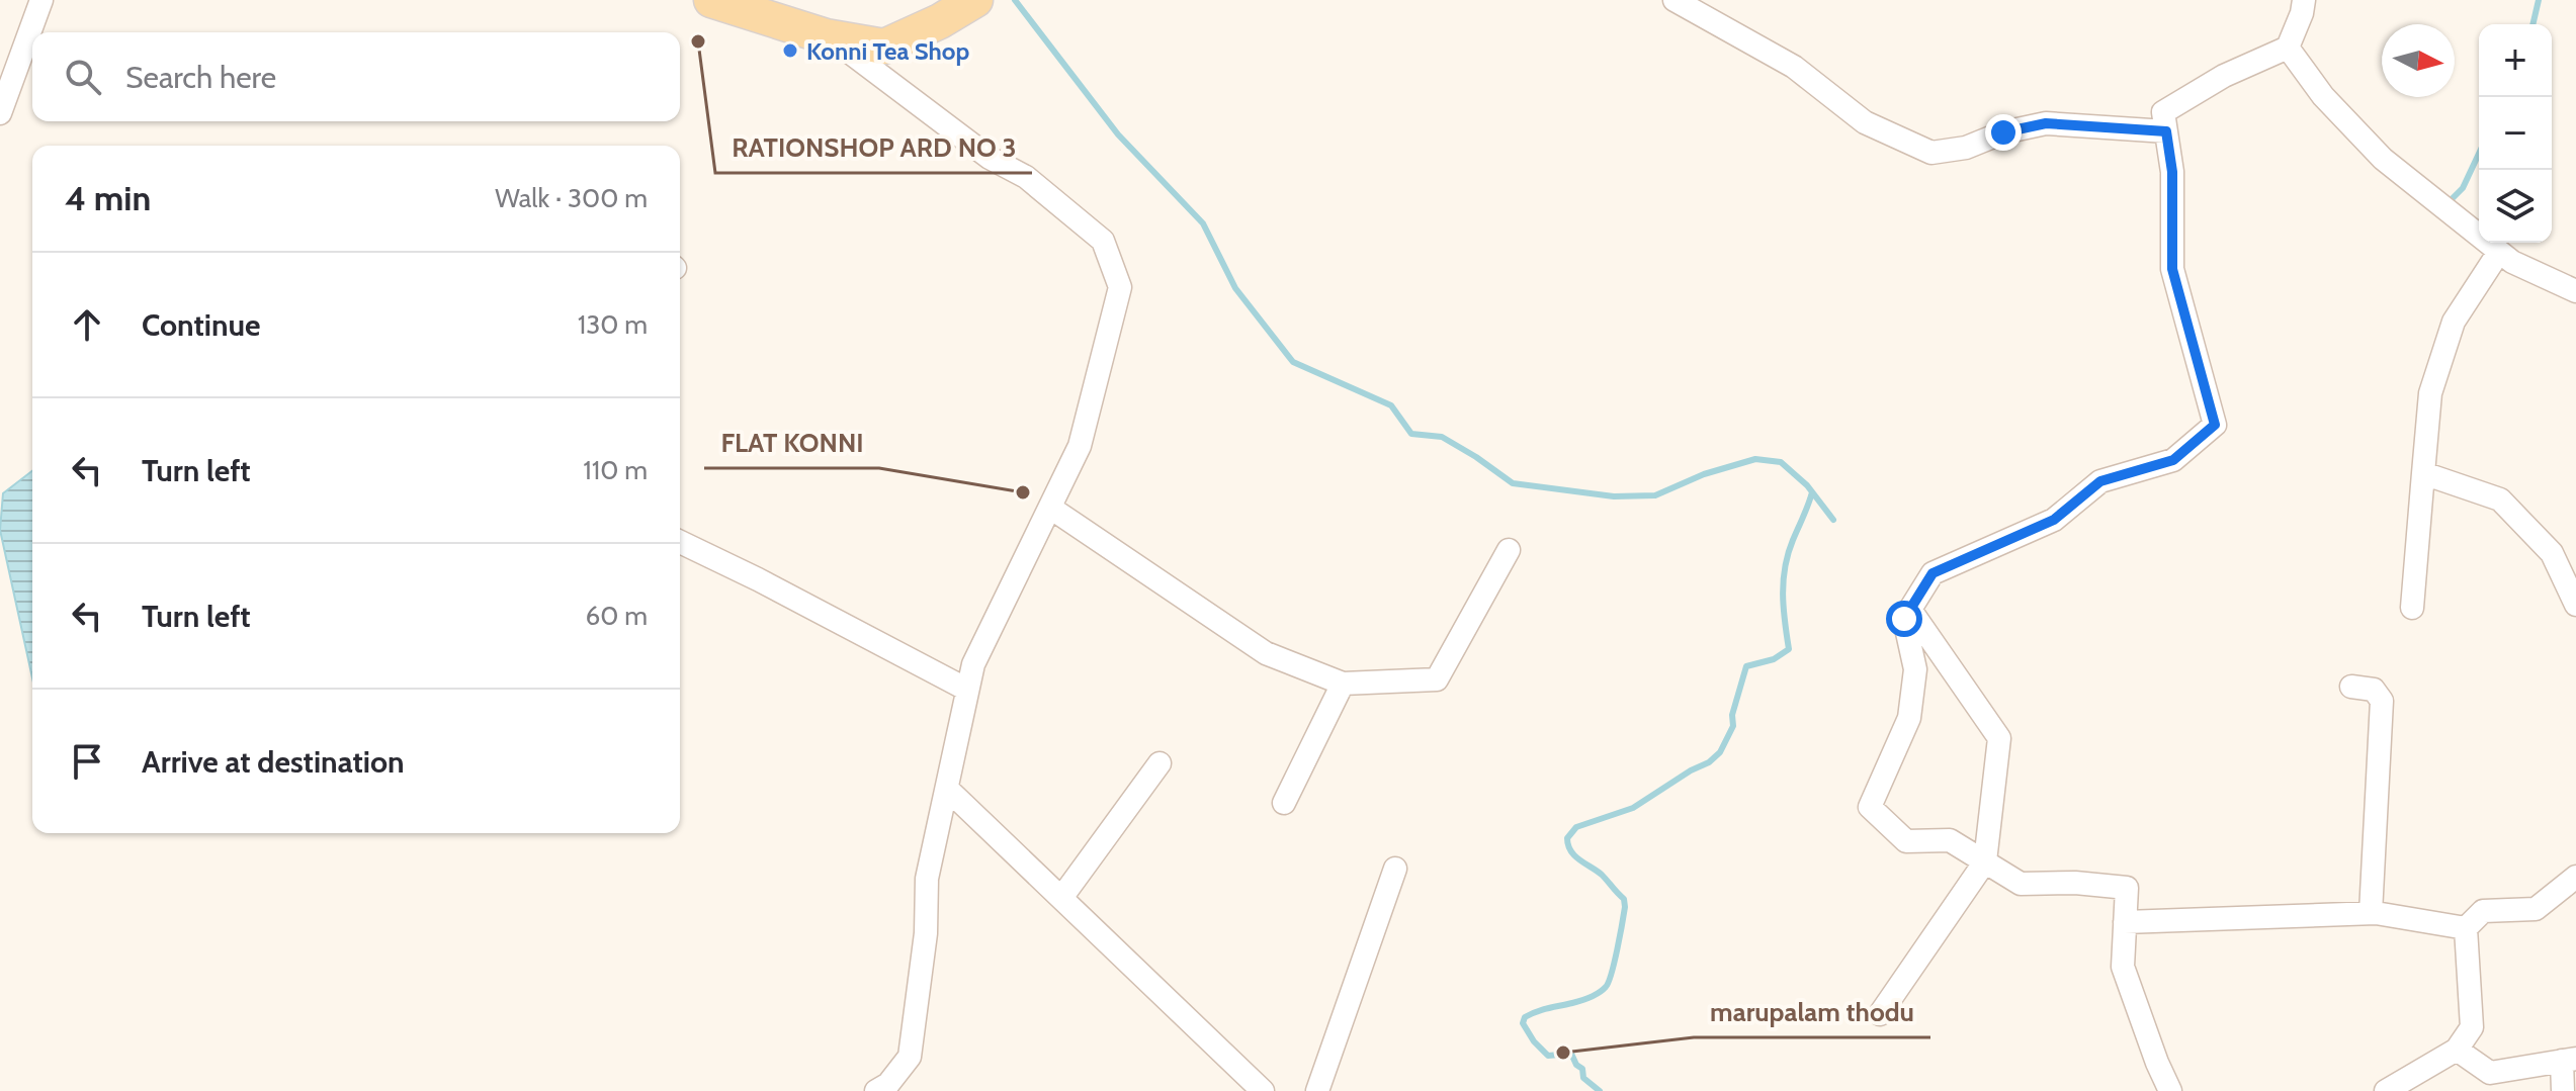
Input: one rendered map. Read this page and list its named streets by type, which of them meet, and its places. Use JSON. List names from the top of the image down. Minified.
{"places":["RATIONSHOP ARD NO 3","Konni Tea Shop","FLAT KONNI","marupalam thodu"],"north":"right","page":{"map_buttons":["+","−"],"search":"Search here","heading":["4 min","Walk · 300 m"],"list":[["Continue","130 m"],["Turn left","110 m"],["Turn left","60 m"],"Arrive at destination"]}}
